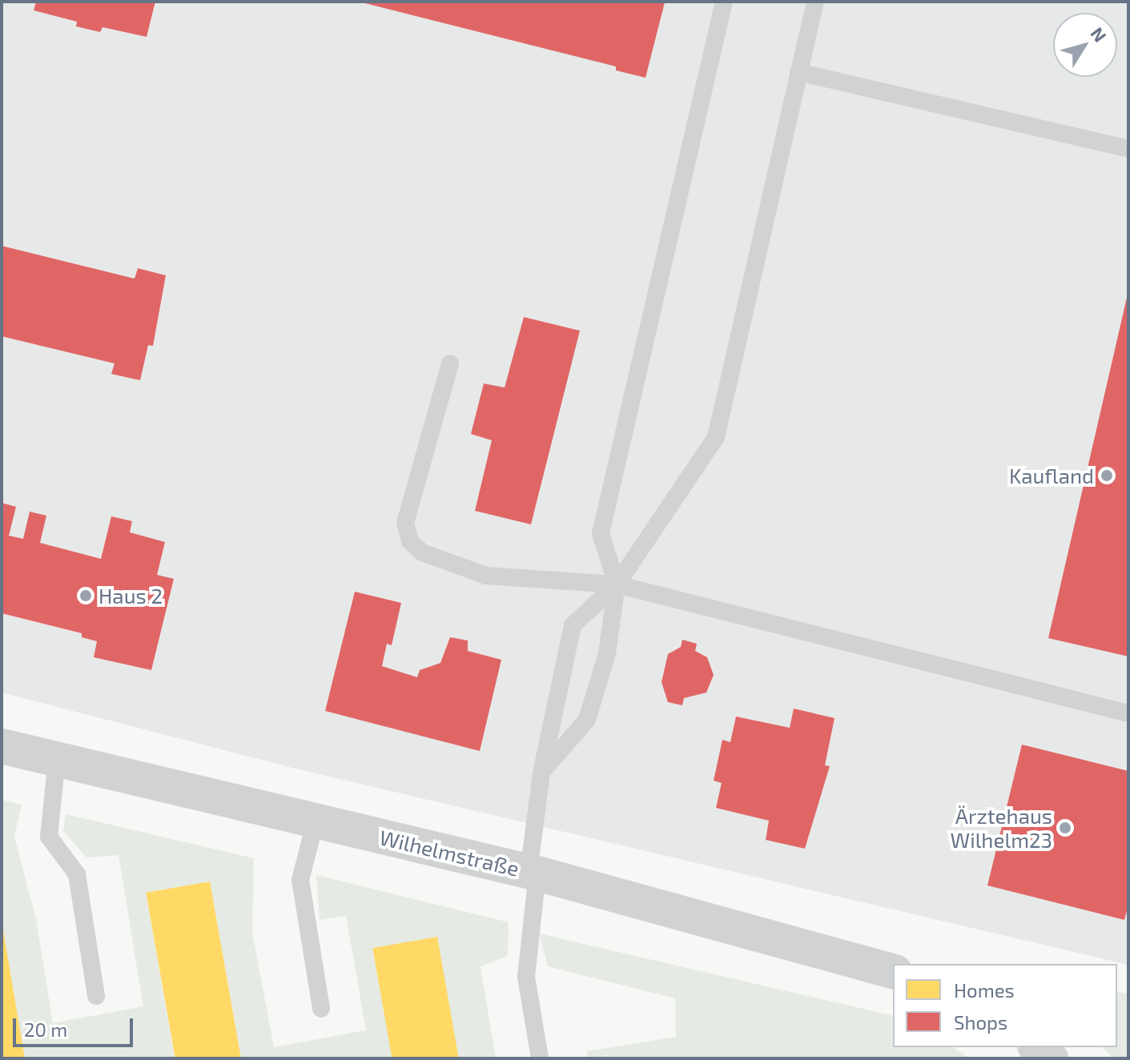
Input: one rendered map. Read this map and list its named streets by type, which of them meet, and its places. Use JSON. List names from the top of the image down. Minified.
{"streets":{"street":["Wilhelmstraße"]},"places":["Kaufland","Haus 2","Ärztehaus Wilhelm23"],"legend":["Homes","Shops"],"scale_bar":"20 m","north":"top right"}
